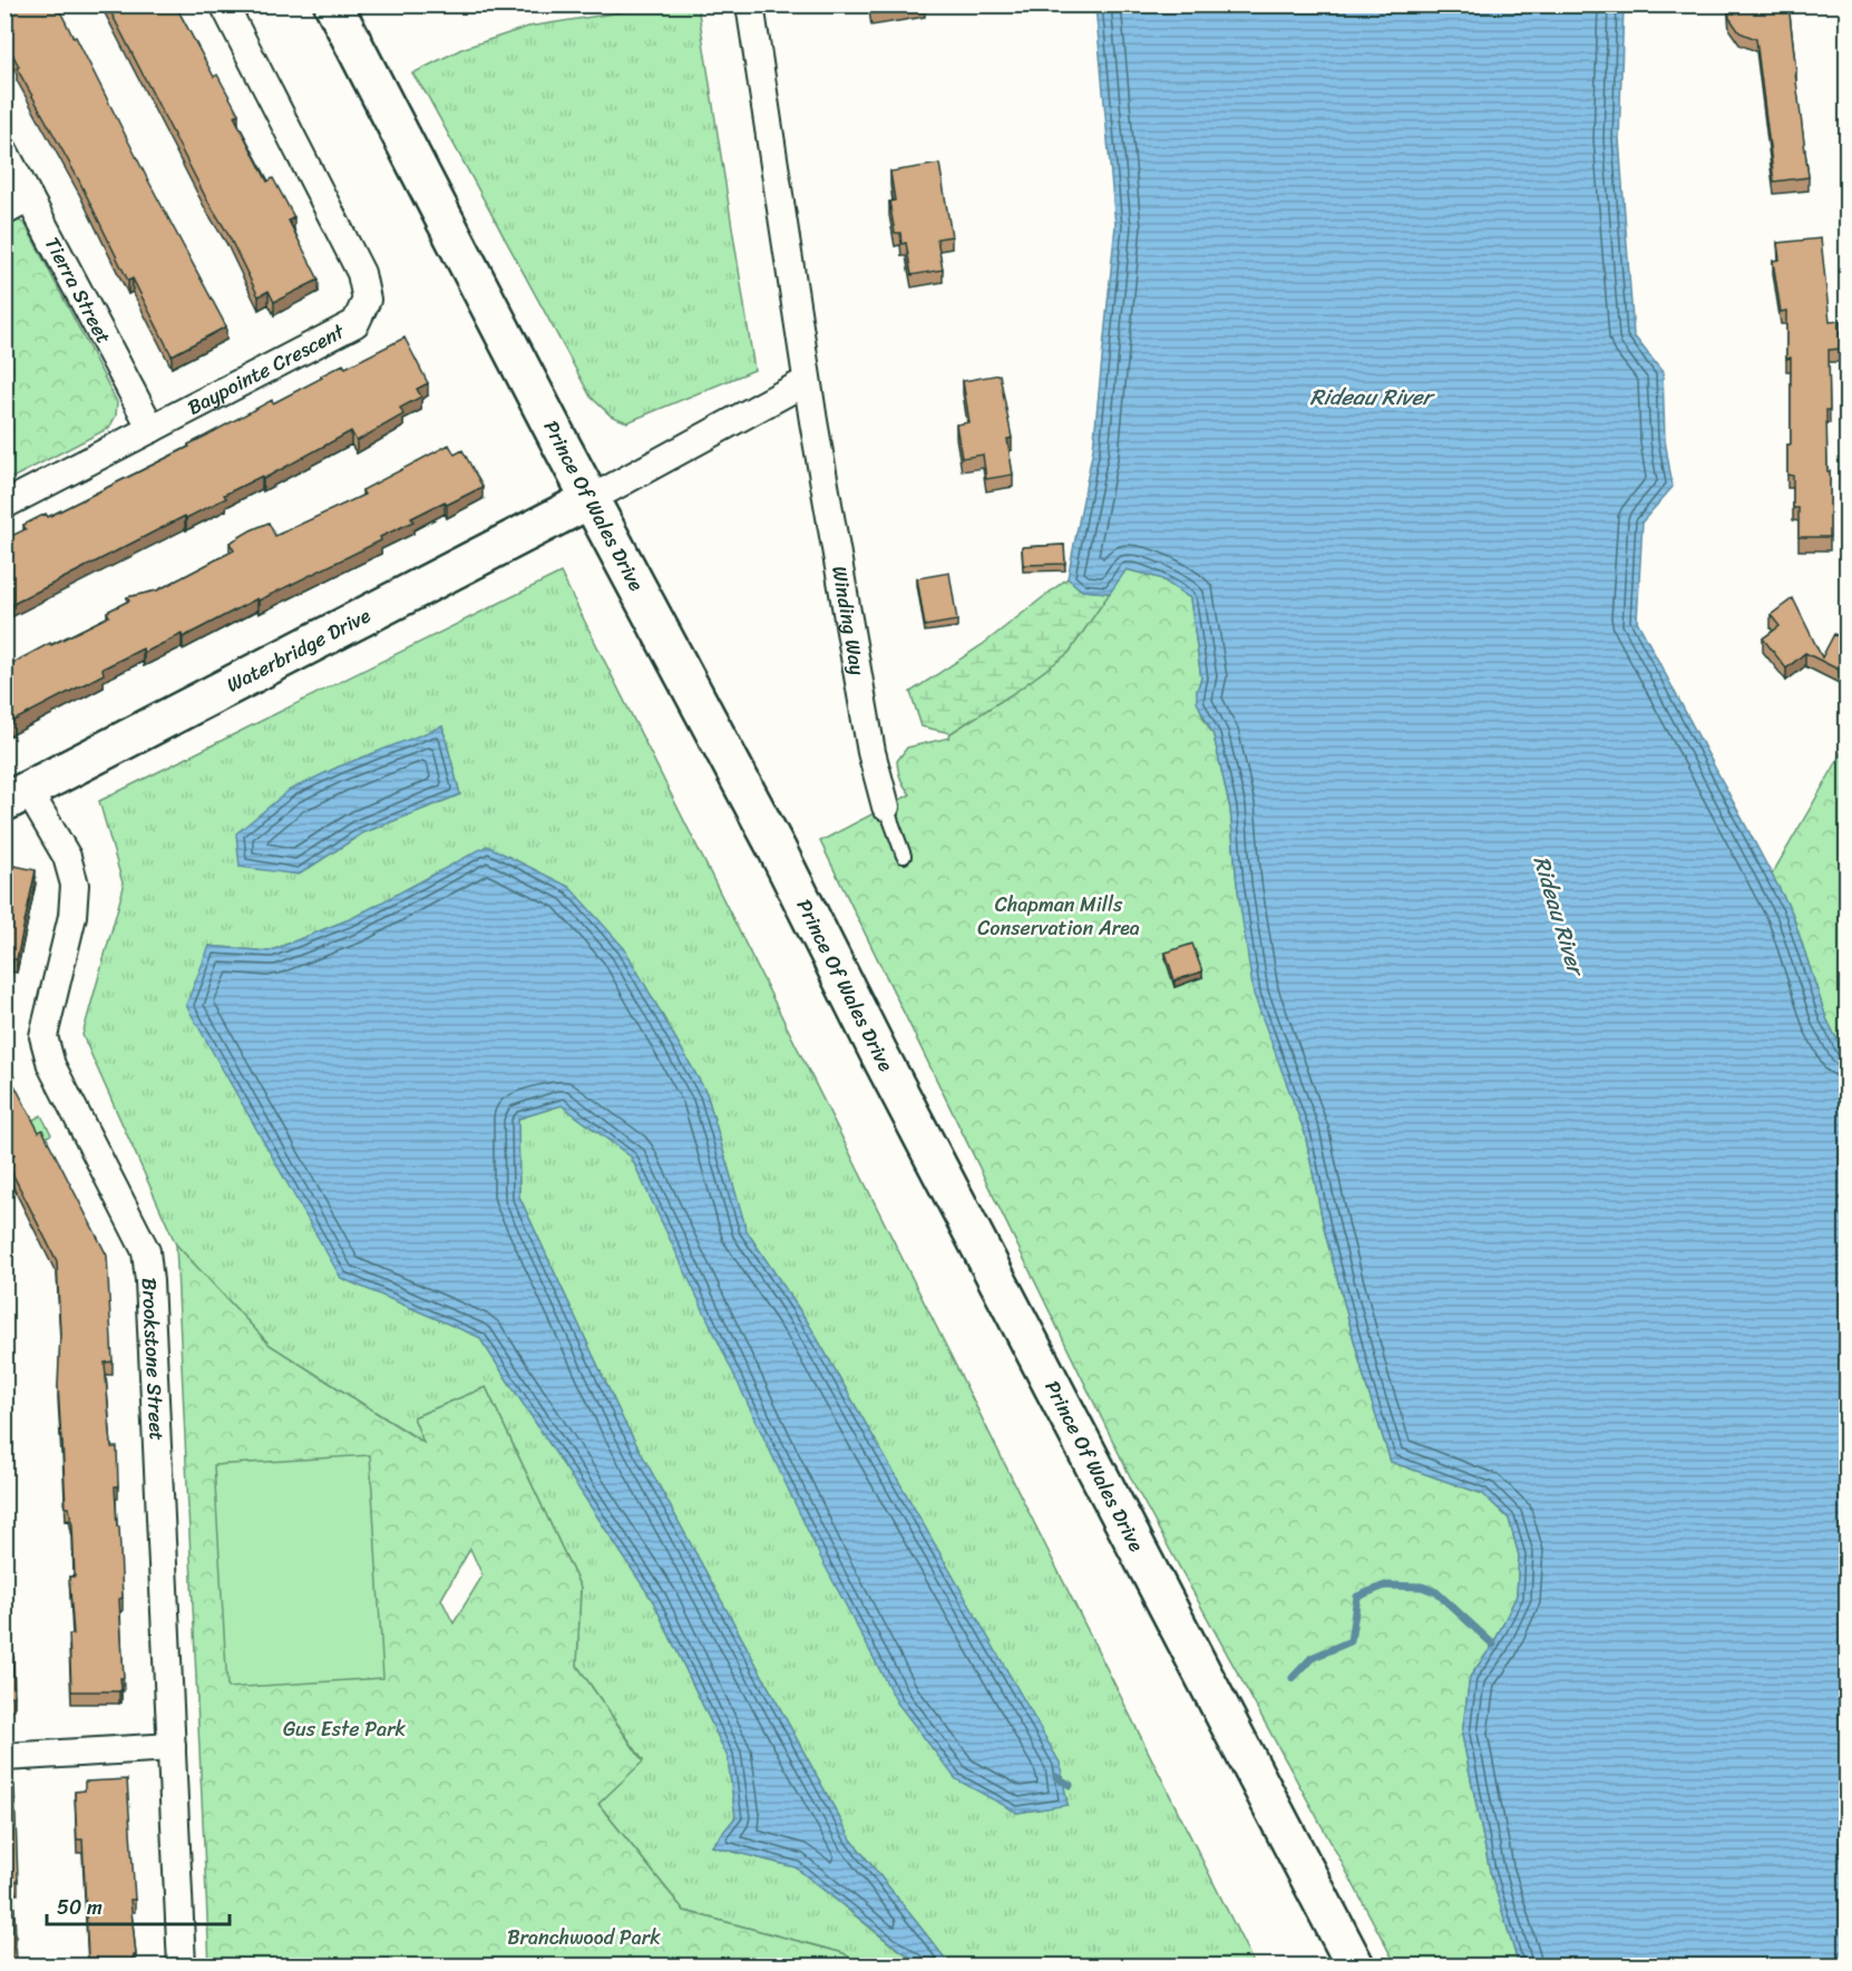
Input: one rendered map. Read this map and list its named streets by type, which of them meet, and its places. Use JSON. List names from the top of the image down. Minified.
{"streets":{"main road":["Prince Of Wales Drive","Waterbridge Drive"],"street":["Tierra Street","Baypointe Crescent","Winding Way","Brookstone Street"]},"crossings":[["Tierra Street","Baypointe Crescent"],["Prince Of Wales Drive","Waterbridge Drive"],["Waterbridge Drive","Brookstone Street"]],"water":["Rideau River"],"parks":["Chapman Mills Conservation Area","Gus Este Park","Branchwood Park"],"scale_bar":"50 m"}
